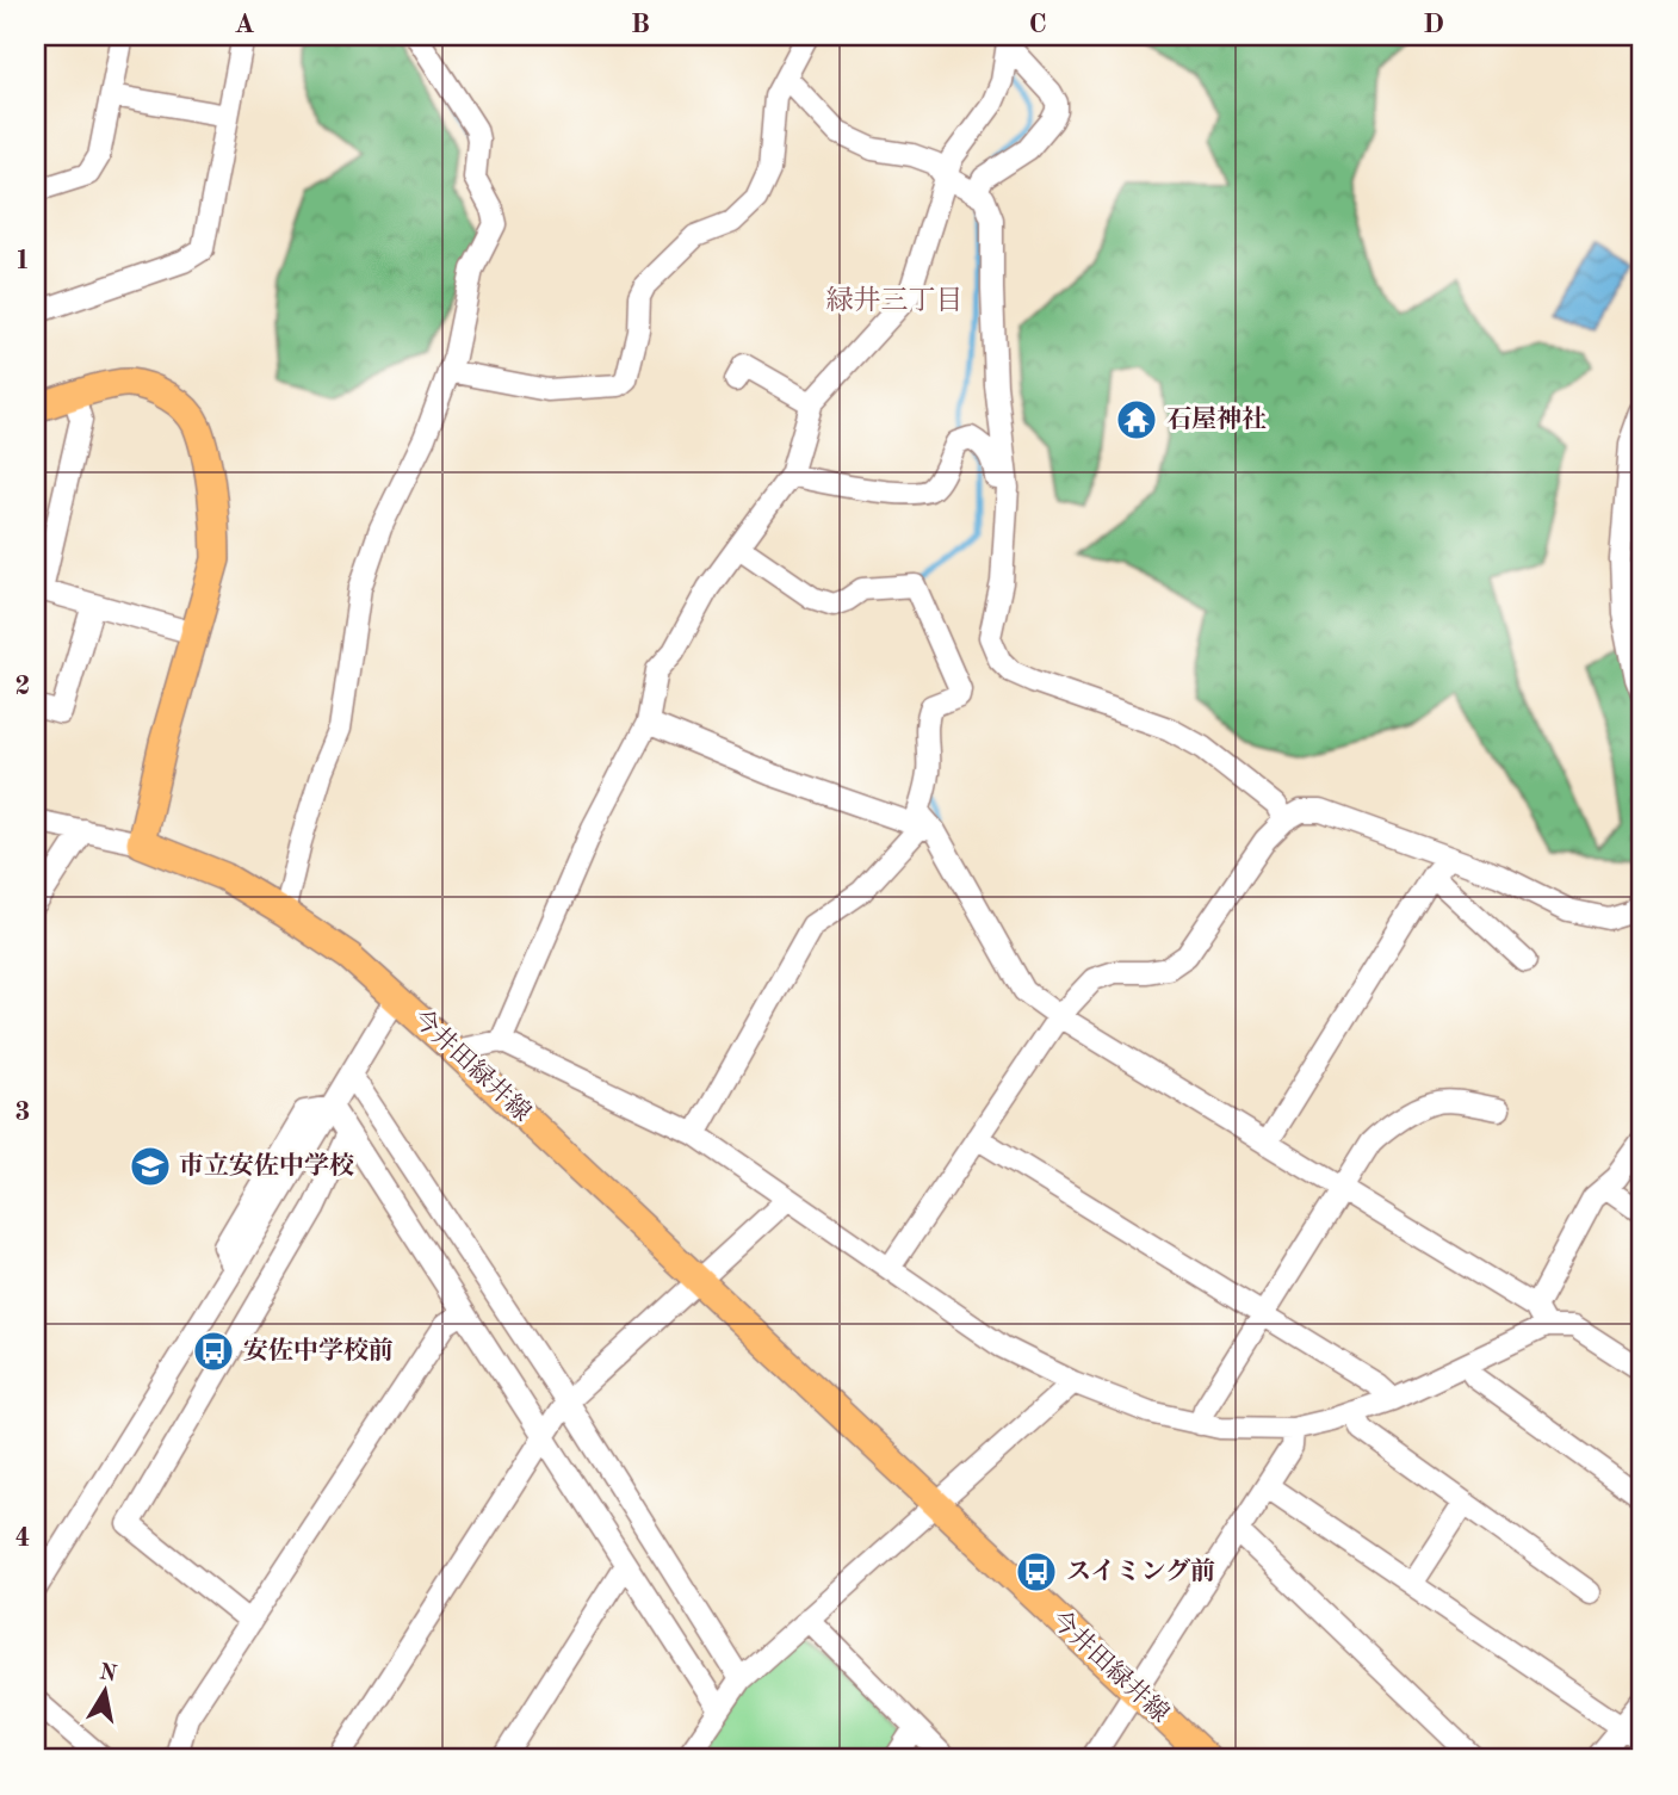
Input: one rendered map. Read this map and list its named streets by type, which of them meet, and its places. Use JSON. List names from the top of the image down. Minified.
{"streets":{"main road":["今井田緑井線"]},"districts":["緑井三丁目"],"places":{"temple":["石屋神社"],"school or university":["市立安佐中学校"],"bus stop":["安佐中学校前","スイミング前"]},"north":"top","grid":{"columns":["A","B","C","D"],"rows":["1","2","3","4"]}}
